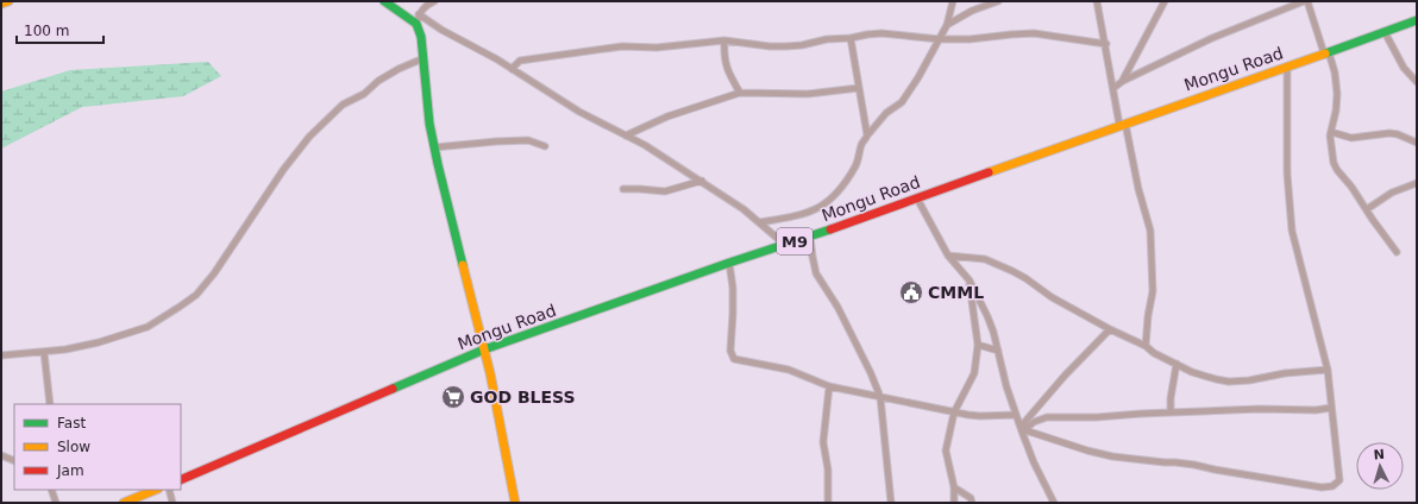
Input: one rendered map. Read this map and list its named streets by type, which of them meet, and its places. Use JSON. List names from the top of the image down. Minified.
{"streets":{"main road":["Mongu Road","M9"]},"places":{"public building":["CMML"],"supermarket":["GOD BLESS"]},"legend":["Fast","Slow","Jam"],"scale_bar":"100 m","north":"top"}
